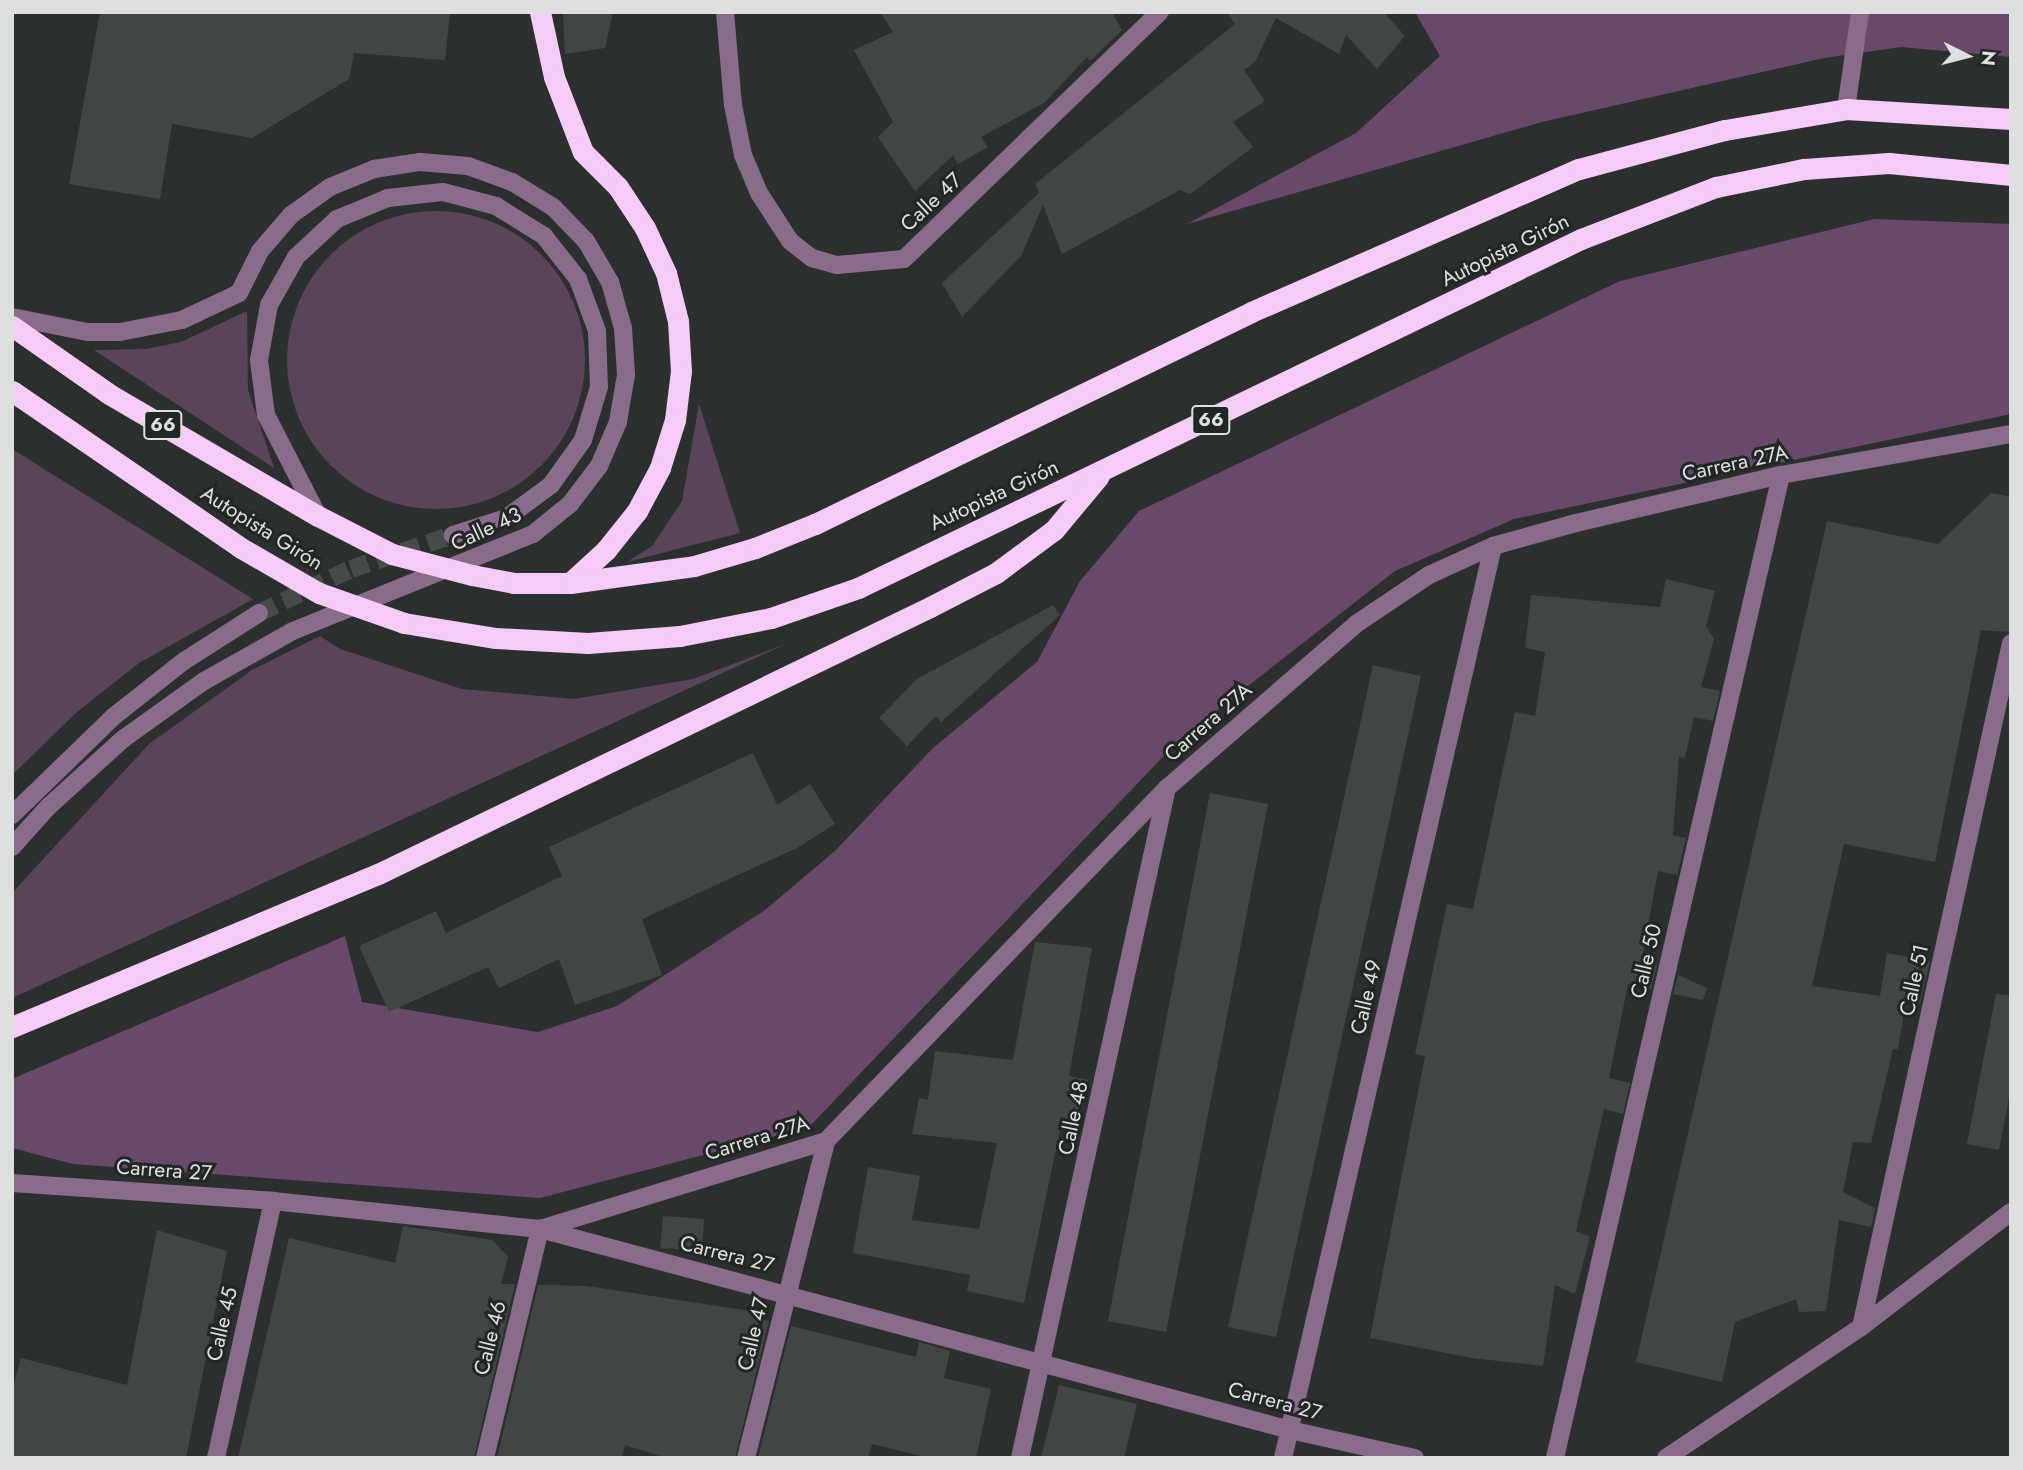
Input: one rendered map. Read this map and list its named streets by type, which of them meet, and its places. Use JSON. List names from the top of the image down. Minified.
{"streets":{"highway":["Autopista Girón","66"],"street":["Calle 47","Carrera 27A","Calle 43","Calle 50","Calle 51","Calle 49","Calle 48","Carrera 27","Calle 45","Calle 46"]},"crossings":[["Calle 47","Carrera 27A"],["Calle 47","Carrera 27"],["Autopista Girón","Calle 43"],["Carrera 27A","Calle 50"],["Carrera 27A","Calle 49"],["Carrera 27A","Calle 48"],["Carrera 27A","Carrera 27"],["Carrera 27A","Calle 46"],["Calle 49","Carrera 27"],["Calle 48","Carrera 27"],["Carrera 27","Calle 45"],["Carrera 27","Calle 46"]],"north":"right"}
